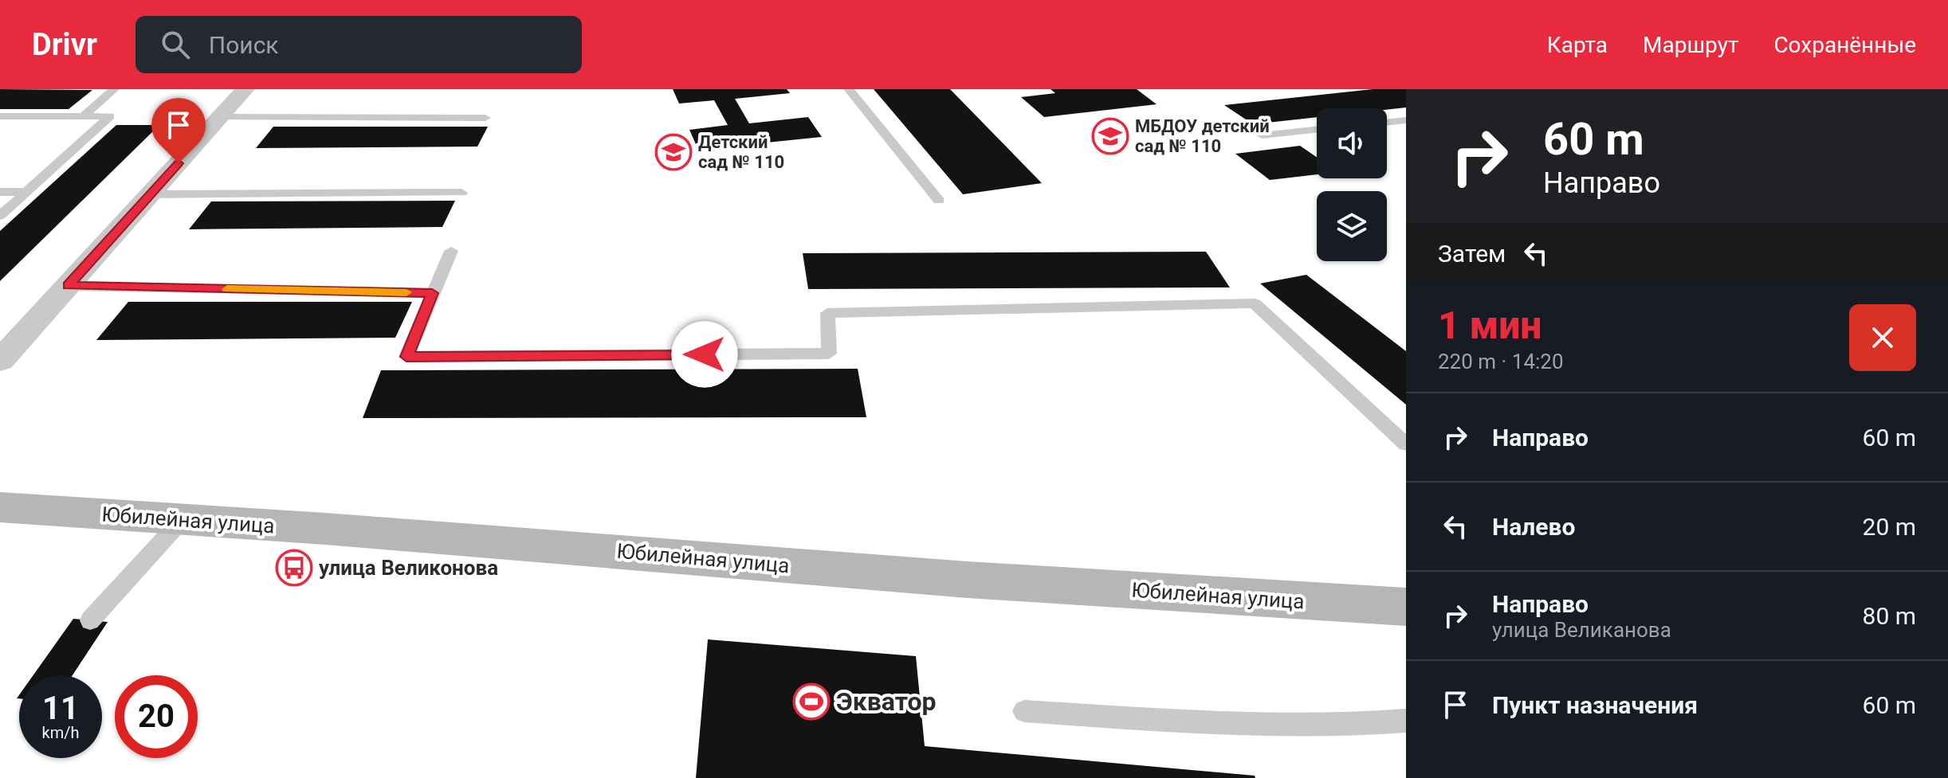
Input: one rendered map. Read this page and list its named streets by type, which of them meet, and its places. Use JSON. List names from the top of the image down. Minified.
{"streets":{"street":["Юбилейная улица"]},"places":{"school or university":["МБДОУ детский сад № 110","Детский сад № 110"],"bus stop":["улица Великонова"],"sports":["Экватор"]},"page":{"header":"Drivr","search":"Поиск","nav":["Карта","Маршрут","Сохранённые"],"turn":["60 m","Направо"],"then":"Затем","heading":["1 мин","220 m · 14:20"],"list":[{"name":"Направо","value":"60 m"},{"name":"Налево","value":"20 m"},{"name":"Направо","note":"улица Великанова","value":"80 m"},{"name":"Пункт назначения","value":"60 m"}],"speed":"11 km/h","limit":"20"}}
